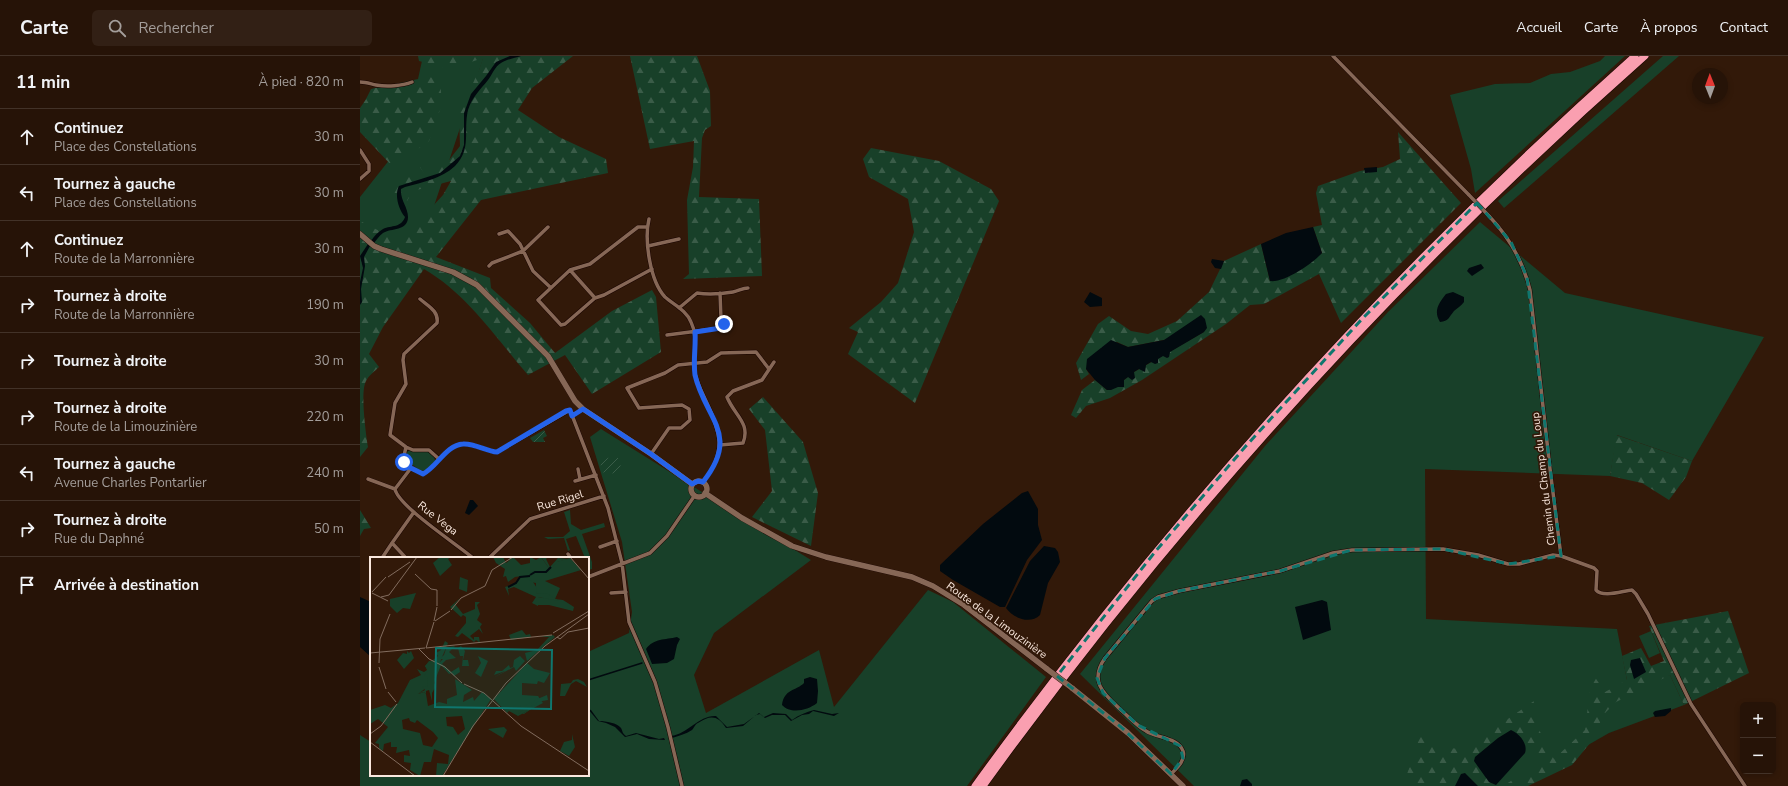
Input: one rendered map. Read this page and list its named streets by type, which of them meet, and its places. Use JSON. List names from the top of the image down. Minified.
{"streets":{"street":["Chemin du Champ du Loup","Rue Rigel","Rue Vega","Route de la Limouzinière"]},"north":"top","page":{"header":"Carte","search":"Rechercher","nav":["Accueil","Carte","À propos","Contact"],"heading":["11 min","À pied · 820 m"],"list":[["Continuez","Place des Constellations","30 m"],["Tournez à gauche","Place des Constellations","30 m"],["Continuez","Route de la Marronnière","30 m"],["Tournez à droite","Route de la Marronnière","190 m"],["Tournez à droite","30 m"],["Tournez à droite","Route de la Limouzinière","220 m"],["Tournez à gauche","Avenue Charles Pontarlier","240 m"],["Tournez à droite","Rue du Daphné","50 m"],"Arrivée à destination"],"map_buttons":["+","−"]}}
